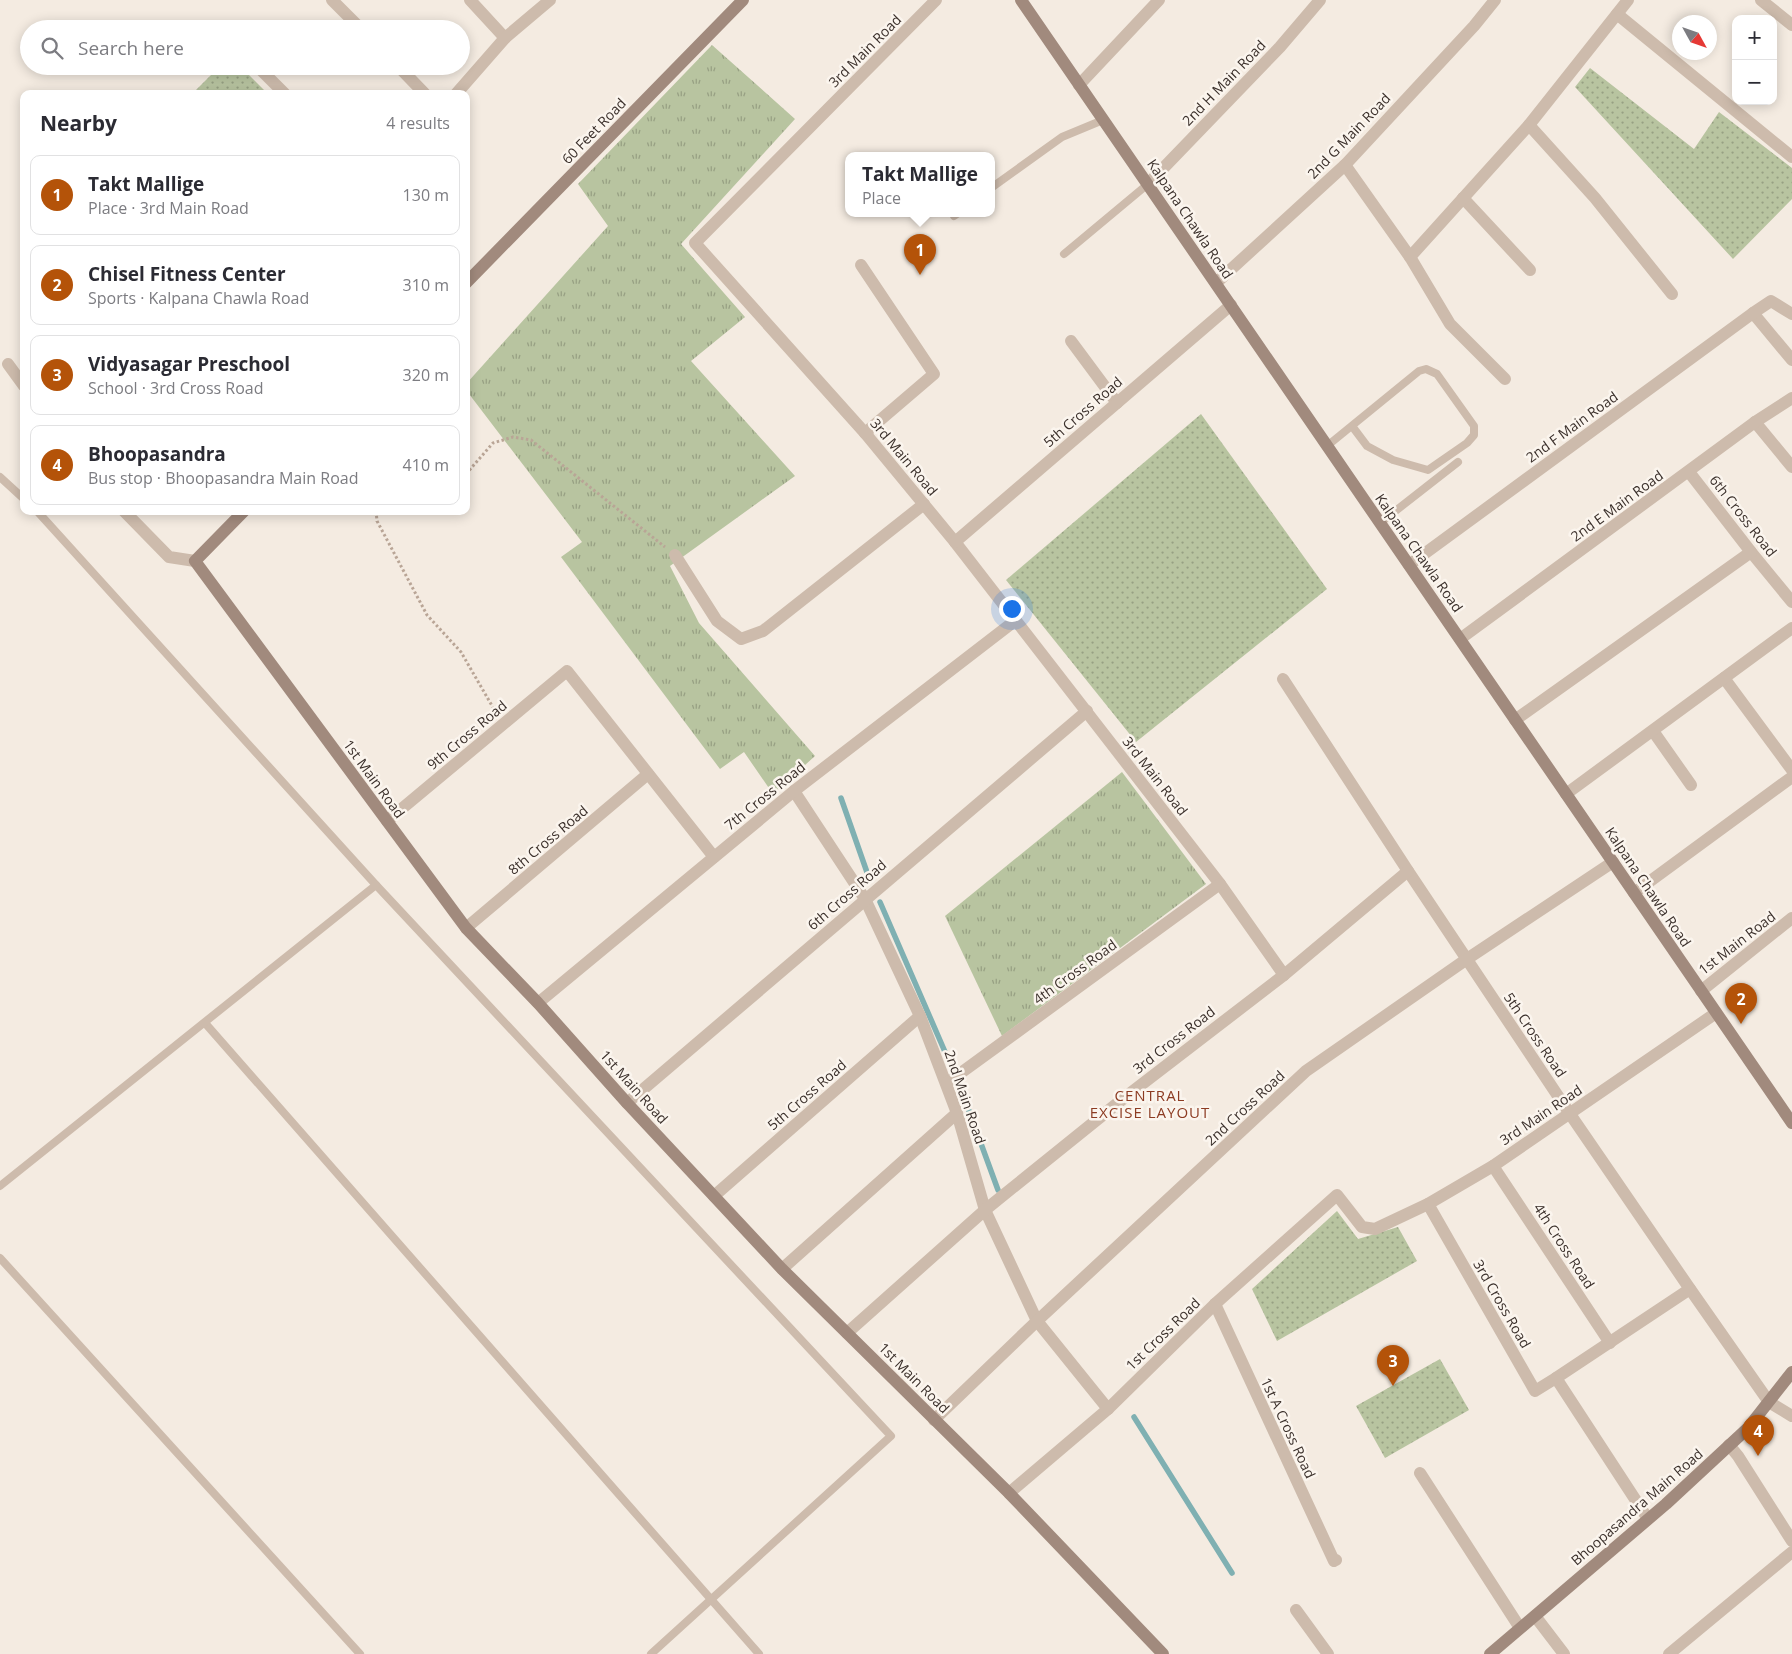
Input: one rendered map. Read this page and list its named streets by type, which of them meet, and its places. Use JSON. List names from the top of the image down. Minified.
{"streets":{"street":["3rd Main Road","2nd H Main Road","60 Feet Road","2nd G Main Road","Kalpana Chawla Road","5th Cross Road","2nd F Main Road","2nd E Main Road","6th Cross Road","9th Cross Road","1st Main Road","7th Cross Road","8th Cross Road","4th Cross Road","3rd Cross Road","2nd Main Road","2nd Cross Road","1st Cross Road","1st A Cross Road","Bhoopasandra Main Road"]},"crossings":[["3rd Main Road","Kalpana Chawla Road"],["3rd Main Road","5th Cross Road"],["3rd Main Road","6th Cross Road"],["3rd Main Road","7th Cross Road"],["3rd Main Road","4th Cross Road"],["3rd Main Road","3rd Cross Road"],["3rd Main Road","1st Cross Road"],["2nd H Main Road","Kalpana Chawla Road"],["2nd G Main Road","Kalpana Chawla Road"],["Kalpana Chawla Road","5th Cross Road"],["Kalpana Chawla Road","2nd F Main Road"],["Kalpana Chawla Road","2nd E Main Road"],["Kalpana Chawla Road","1st Main Road"],["Kalpana Chawla Road","2nd Cross Road"],["5th Cross Road","1st Main Road"],["5th Cross Road","3rd Cross Road"],["5th Cross Road","2nd Main Road"],["5th Cross Road","2nd Cross Road"],["5th Cross Road","Bhoopasandra Main Road"],["2nd E Main Road","6th Cross Road"],["6th Cross Road","1st Main Road"],["6th Cross Road","2nd Main Road"],["9th Cross Road","1st Main Road"],["9th Cross Road","8th Cross Road"],["1st Main Road","7th Cross Road"],["1st Main Road","8th Cross Road"],["1st Main Road","3rd Cross Road"],["1st Main Road","2nd Cross Road"],["1st Main Road","1st Cross Road"],["7th Cross Road","2nd Main Road"],["4th Cross Road","2nd Main Road"],["3rd Cross Road","2nd Main Road"],["2nd Main Road","2nd Cross Road"],["2nd Main Road","1st Cross Road"],["1st Cross Road","1st A Cross Road"]],"districts":["CENTRAL EXCISE LAYOUT"],"north":"bottom right","page":{"map_buttons":["+","−"],"search":"Search here","heading":["Nearby","4 results"],"popup":["Takt Mallige","Place"],"list":[{"mark":"1","name":"Takt Mallige","note":"Place · 3rd Main Road","value":"130 m"},{"mark":"2","name":"Chisel Fitness Center","note":"Sports · Kalpana Chawla Road","value":"310 m"},{"mark":"3","name":"Vidyasagar Preschool","note":"School · 3rd Cross Road","value":"320 m"},{"mark":"4","name":"Bhoopasandra","note":"Bus stop · Bhoopasandra Main Road","value":"410 m"}],"pins":["1","2","3","4"]}}
